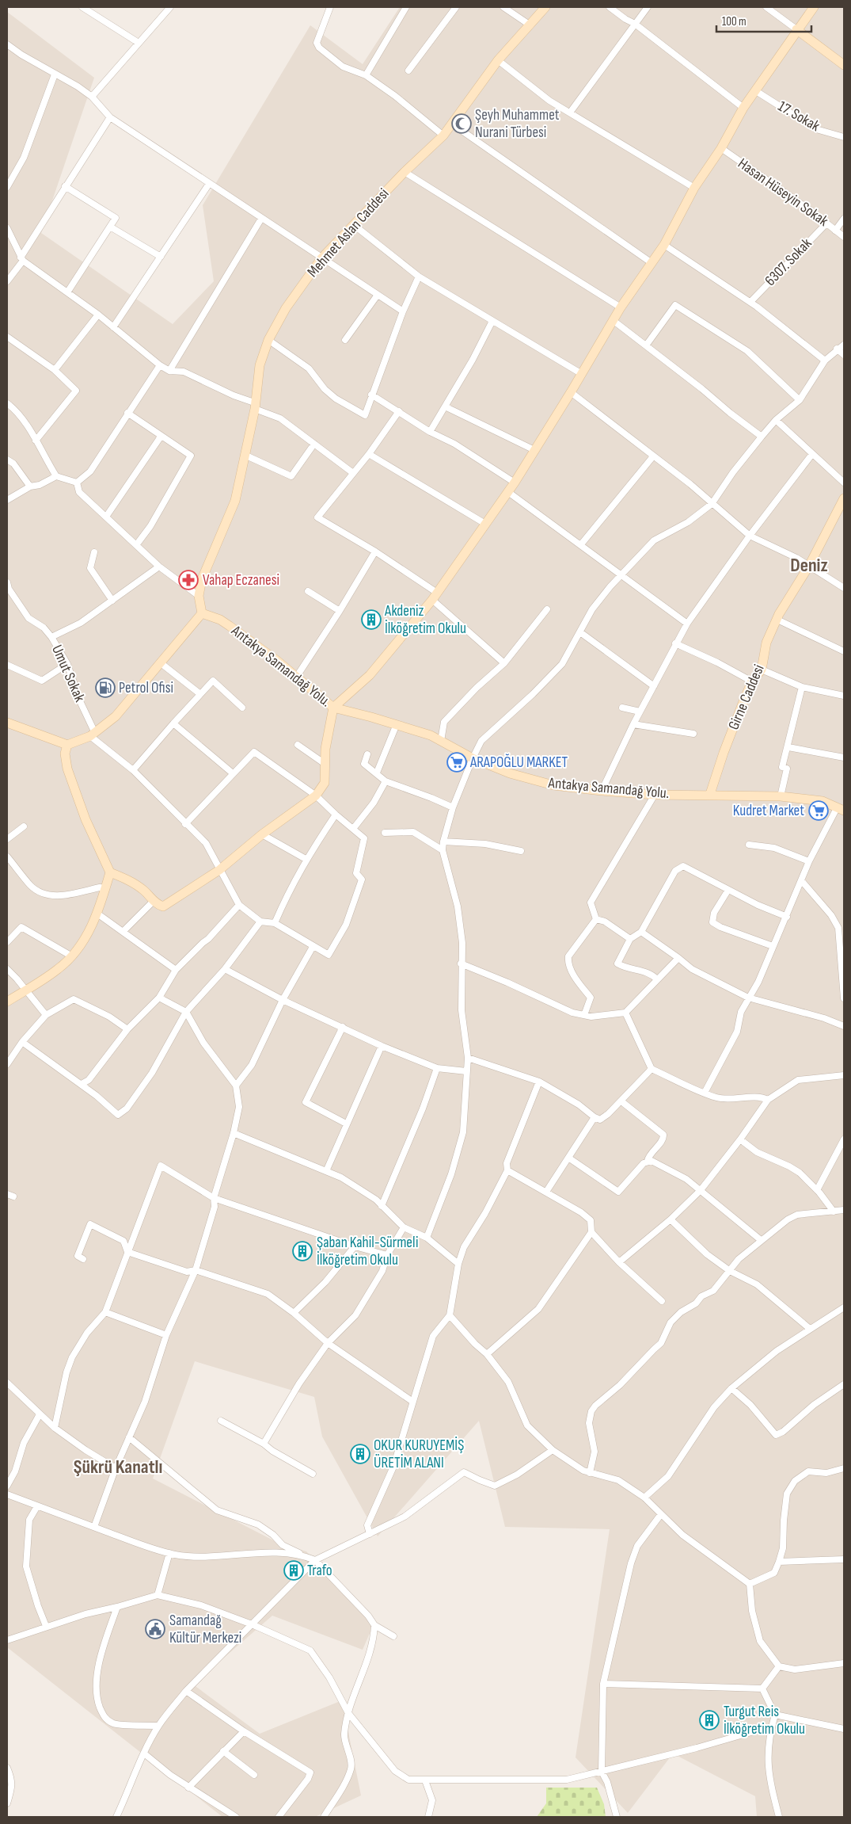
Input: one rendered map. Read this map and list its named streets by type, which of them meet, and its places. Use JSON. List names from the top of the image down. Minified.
{"streets":{"street":["17. Sokak","Hasan Hüseyin Sokak","Mehmet Aslan Caddesi","6307. Sokak","Antakya Samandağ Yolu.","Umut Sokak","Girne Caddesi"]},"crossings":[["Hasan Hüseyin Sokak","6307. Sokak"],["Mehmet Aslan Caddesi","Antakya Samandağ Yolu."],["Antakya Samandağ Yolu.","Girne Caddesi"]],"districts":["Deniz","Şükrü Kanatlı"],"places":{"mosque":["Şeyh Muhammet Nurani Türbesi"],"pharmacy":["Vahap Eczanesi"],"building":["Akdeniz İlköğretim Okulu","Şaban Kahil-Sürmeli İlköğretim Okulu","OKUR KURUYEMİŞ ÜRETİM ALANI","Trafo","Turgut Reis İlköğretim Okulu"],"fuel station":["Petrol Ofisi"],"supermarket":["ARAPOĞLU MARKET","Kudret Market"],"public building":["Samandağ Kültür Merkezi"]},"scale_bar":"100 m"}
